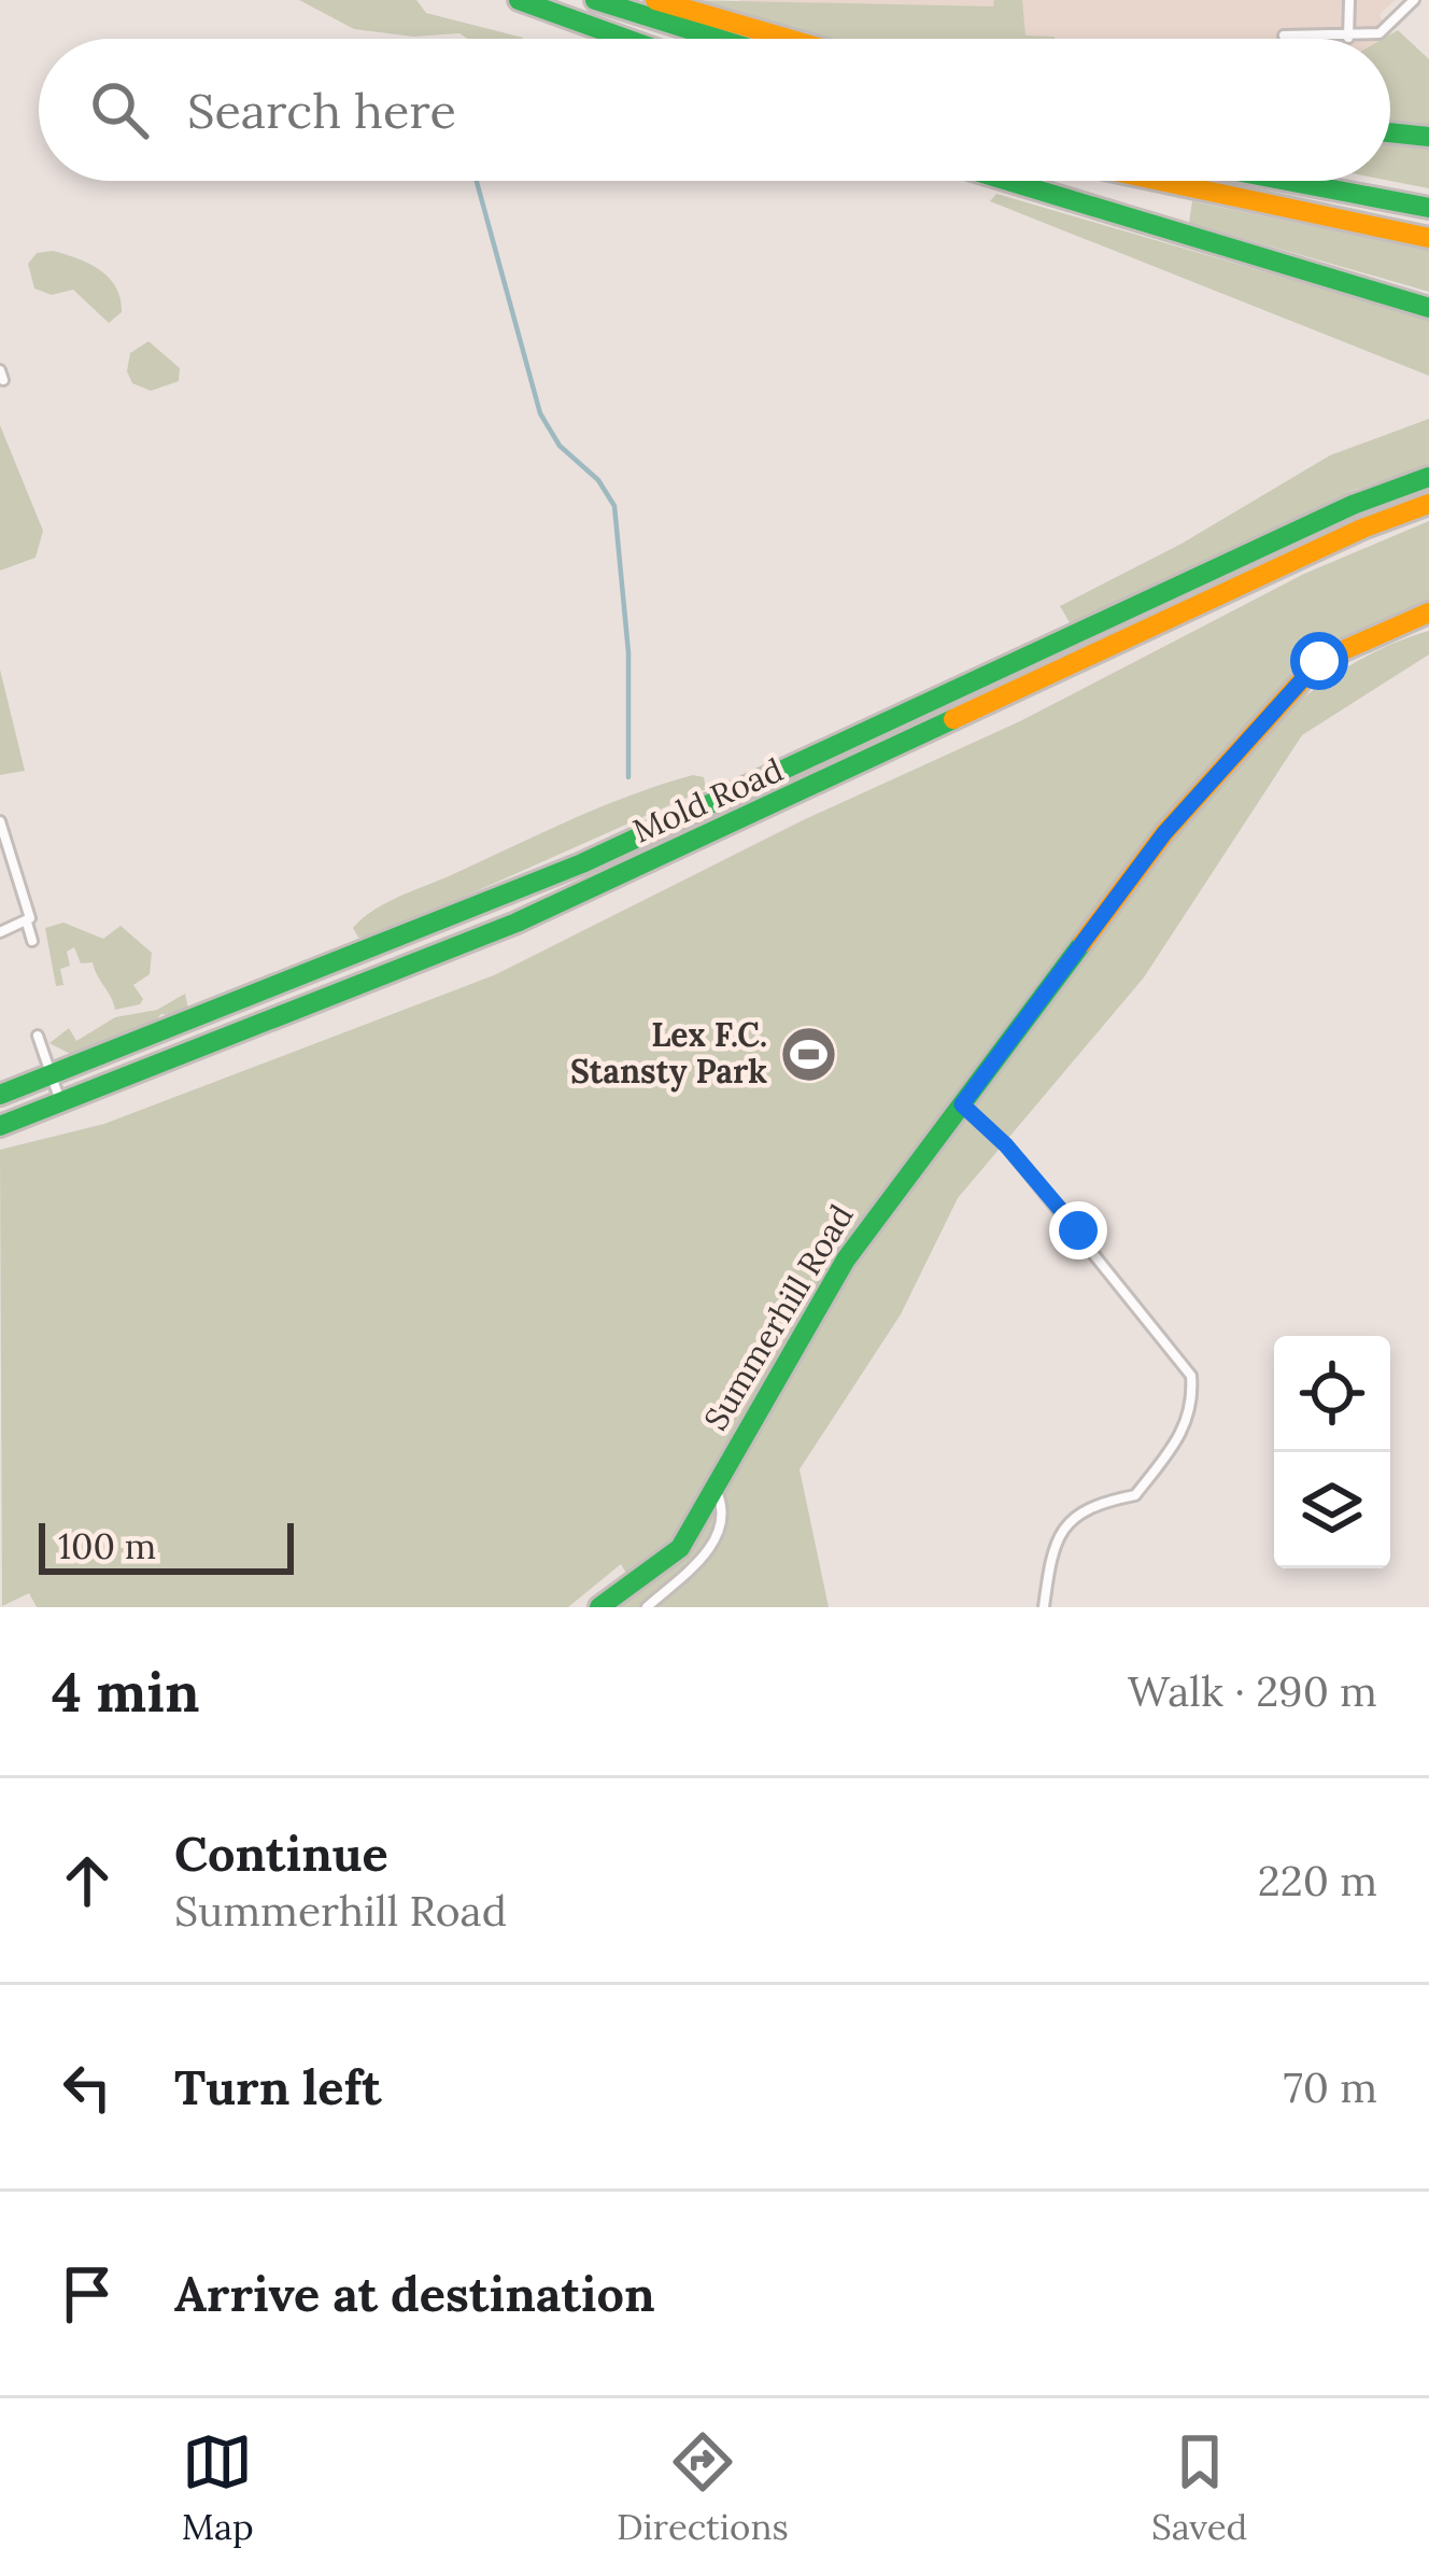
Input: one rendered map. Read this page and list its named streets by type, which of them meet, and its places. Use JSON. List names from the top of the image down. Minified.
{"streets":{"main road":["Mold Road","Summerhill Road"]},"places":{"sports":["Lex F.C. Stansty Park"]},"scale_bar":"100 m","page":{"search":"Search here","scale":"100 m","heading":["4 min","Walk · 290 m"],"list":[["Continue","Summerhill Road","220 m"],["Turn left","70 m"],"Arrive at destination"],"nav":["Map","Directions","Saved"]}}
